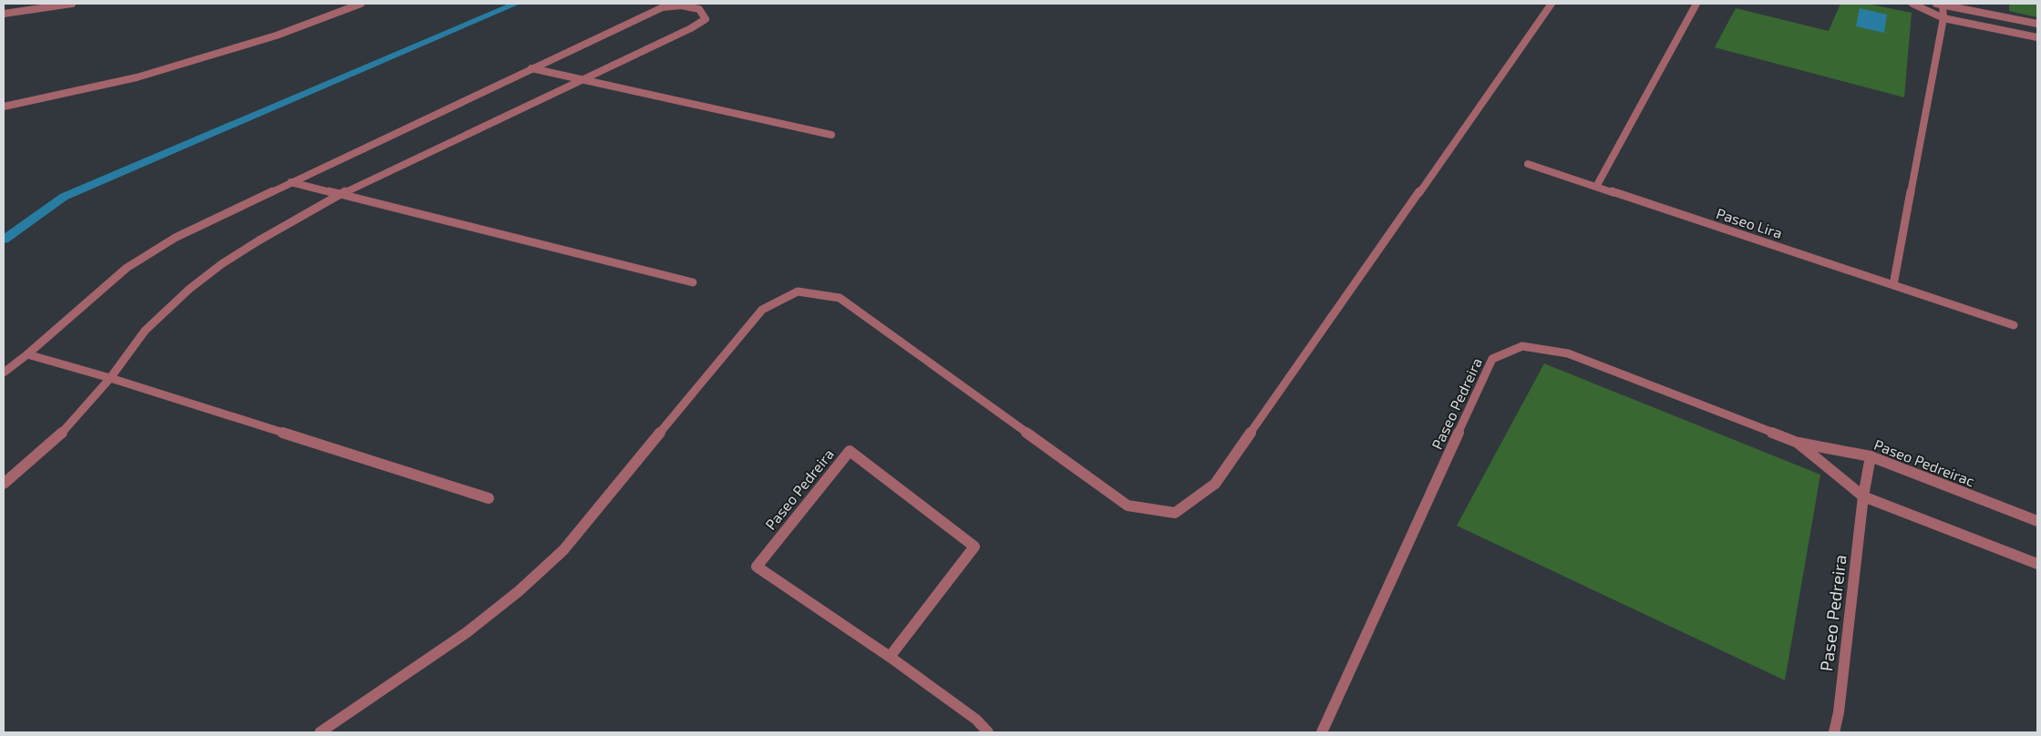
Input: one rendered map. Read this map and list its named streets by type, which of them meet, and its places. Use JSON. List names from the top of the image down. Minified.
{"streets":{"street":["Paseo Lira","Paseo Pedreira","Paseo Pedreirac"]},"crossings":[["Paseo Pedreira","Paseo Pedreirac"]]}
